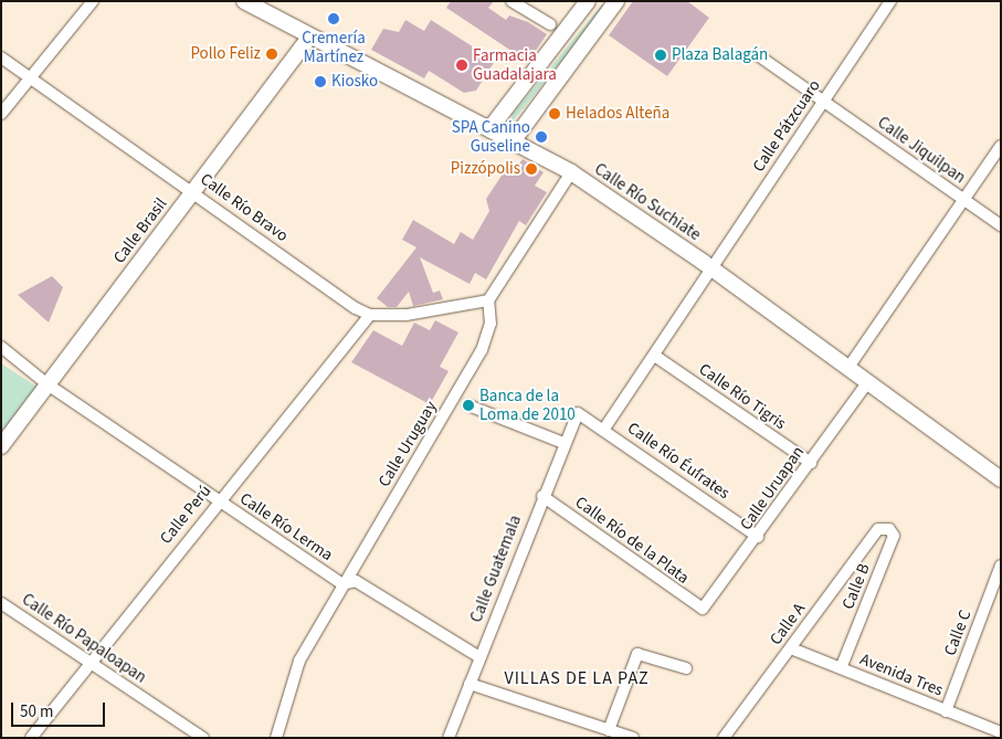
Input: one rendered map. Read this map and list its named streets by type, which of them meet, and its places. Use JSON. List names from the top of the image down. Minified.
{"streets":{"main road":["Calle Río Suchiate","Calle Brasil"],"street":["Calle Pátzcuaro","Calle Jiquilpan","Calle Río Bravo","Calle Río Tigris","Calle Uruguay","Calle Río Éufrates","Calle Uruapan","Calle Perú","Calle Río Lerma","Calle Río de la Plata","Calle Guatemala","Calle B","Calle A","Calle C","Calle Río Papaloapan","Avenida Tres"]},"crossings":[["Calle Pátzcuaro","Calle Jiquilpan"],["Calle Pátzcuaro","Calle Río Suchiate"],["Calle Río Suchiate","Calle Brasil"],["Calle Río Suchiate","Calle Uruapan"],["Calle Río Bravo","Calle Brasil"],["Calle Río Bravo","Calle Perú"],["Calle Brasil","Calle Río Lerma"],["Calle Río Tigris","Calle Uruapan"],["Calle Uruguay","Calle Río Lerma"],["Calle Río Éufrates","Calle Uruapan"],["Calle Río Éufrates","Calle Guatemala"],["Calle Uruapan","Calle Río de la Plata"],["Calle Perú","Calle Río Lerma"],["Calle Perú","Calle Río Papaloapan"],["Calle Río Lerma","Calle Guatemala"],["Calle Río de la Plata","Calle Guatemala"],["Calle B","Calle A"],["Calle B","Avenida Tres"],["Calle A","Avenida Tres"],["Calle C","Avenida Tres"]],"districts":["VILLAS DE LA PAZ"],"places":["Cremería Martínez","Pollo Feliz","Plaza Balagán","Farmacia Guadalajara","Kiosko","Helados Alteña","SPA Canino Guseline","Pizzópolis","Banca de la Loma de 2010"],"scale_bar":"50 m"}
